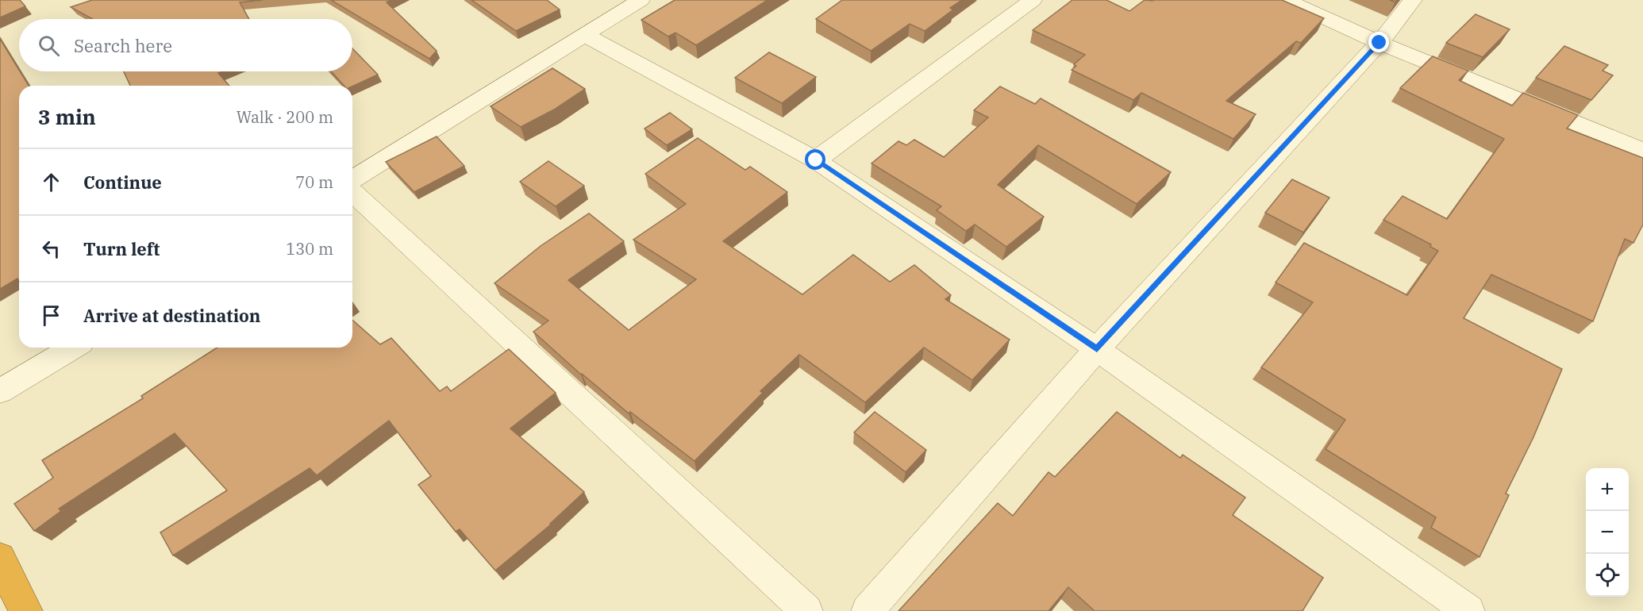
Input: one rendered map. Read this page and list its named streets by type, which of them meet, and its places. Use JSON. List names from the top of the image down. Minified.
{"page":{"search":"Search here","heading":["3 min","Walk · 200 m"],"list":[["Continue","70 m"],["Turn left","130 m"],"Arrive at destination"],"map_buttons":["+","−"]}}
